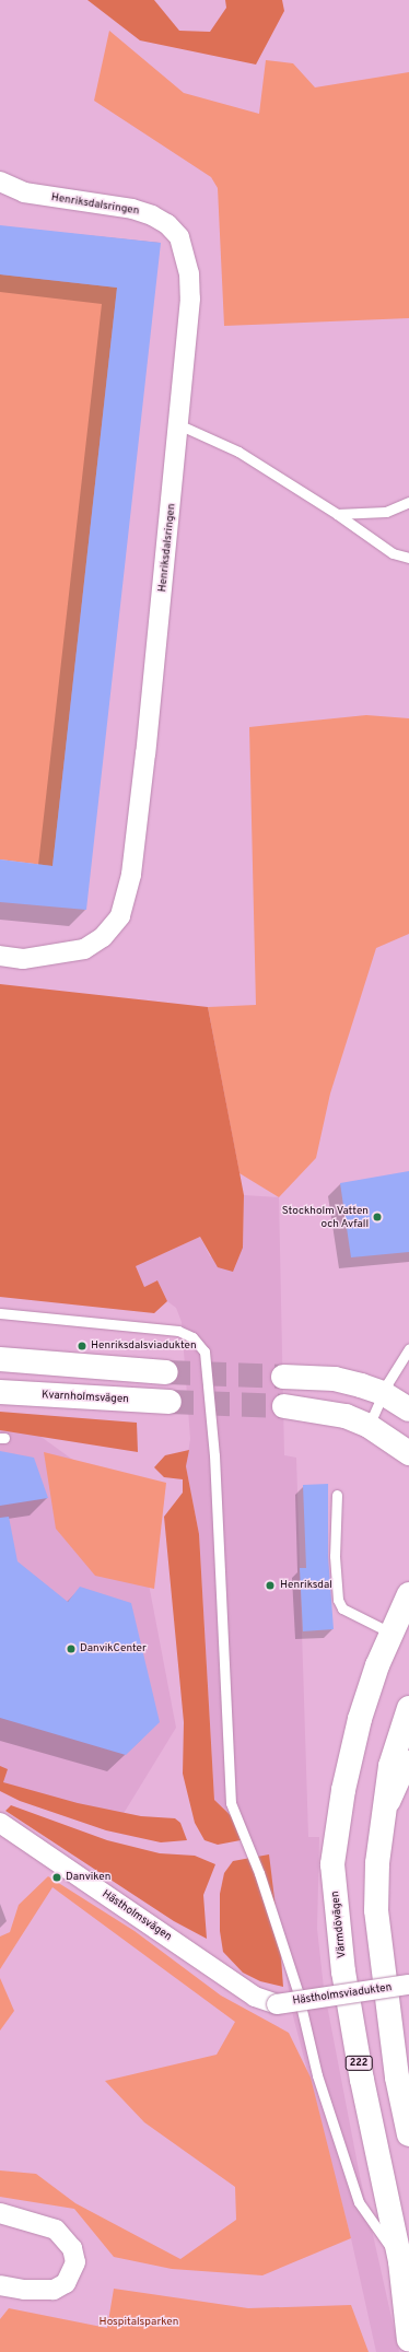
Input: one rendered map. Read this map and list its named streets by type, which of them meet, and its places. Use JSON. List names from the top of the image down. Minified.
{"streets":{"main road":["Kvarnholmsvägen","Värmdövägen","222"],"street":["Henriksdalsringen","Hästholmsvägen","Hästholmsviadukten"]},"crossings":[["Hästholmsvägen","Hästholmsviadukten"]],"parks":["Hospitalsparken"],"places":["Stockholm Vatten och Avfall","Henriksdalsviadukten","Henriksdal","DanvikCenter","Danviken"]}
